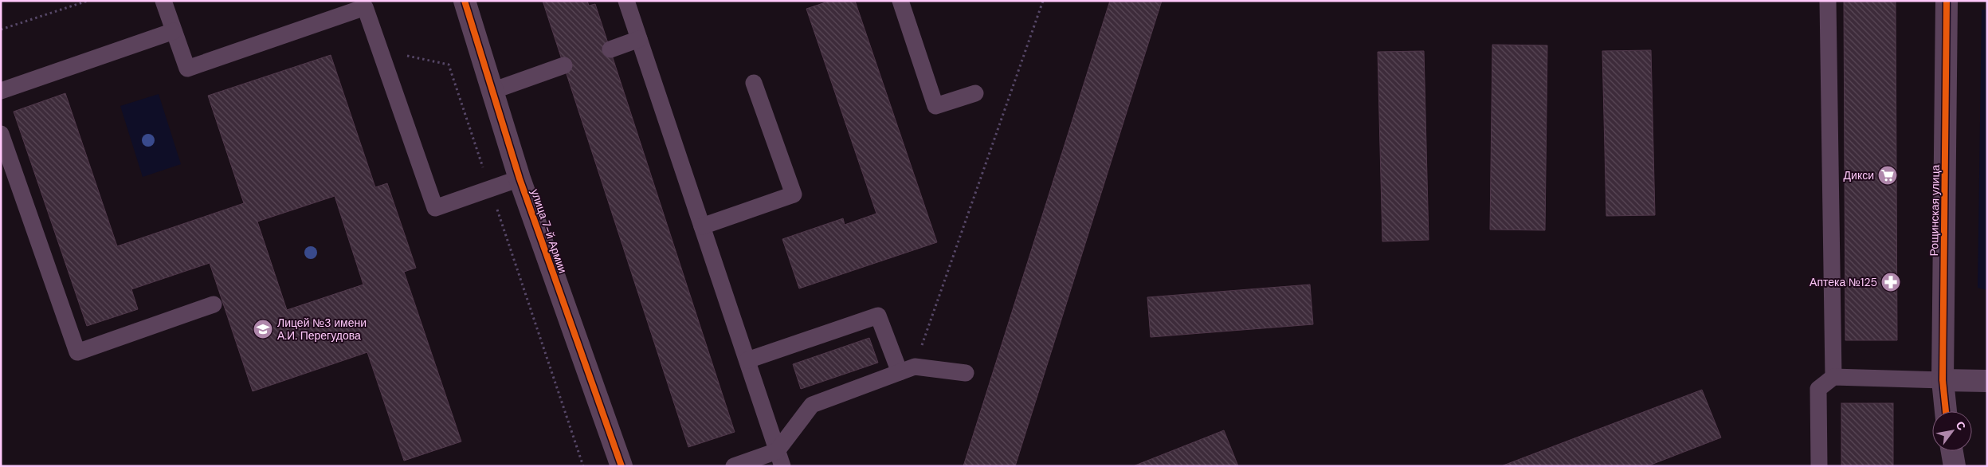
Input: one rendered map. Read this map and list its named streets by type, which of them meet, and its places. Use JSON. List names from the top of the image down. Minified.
{"streets":{"street":["Рощинская улица","улица 7-й Армии"]},"places":{"supermarket":["Дикси"],"pharmacy":["Аптека №125"],"school or university":["Лицей №3 имени А.И. Перегудова"]},"north":"top right"}
